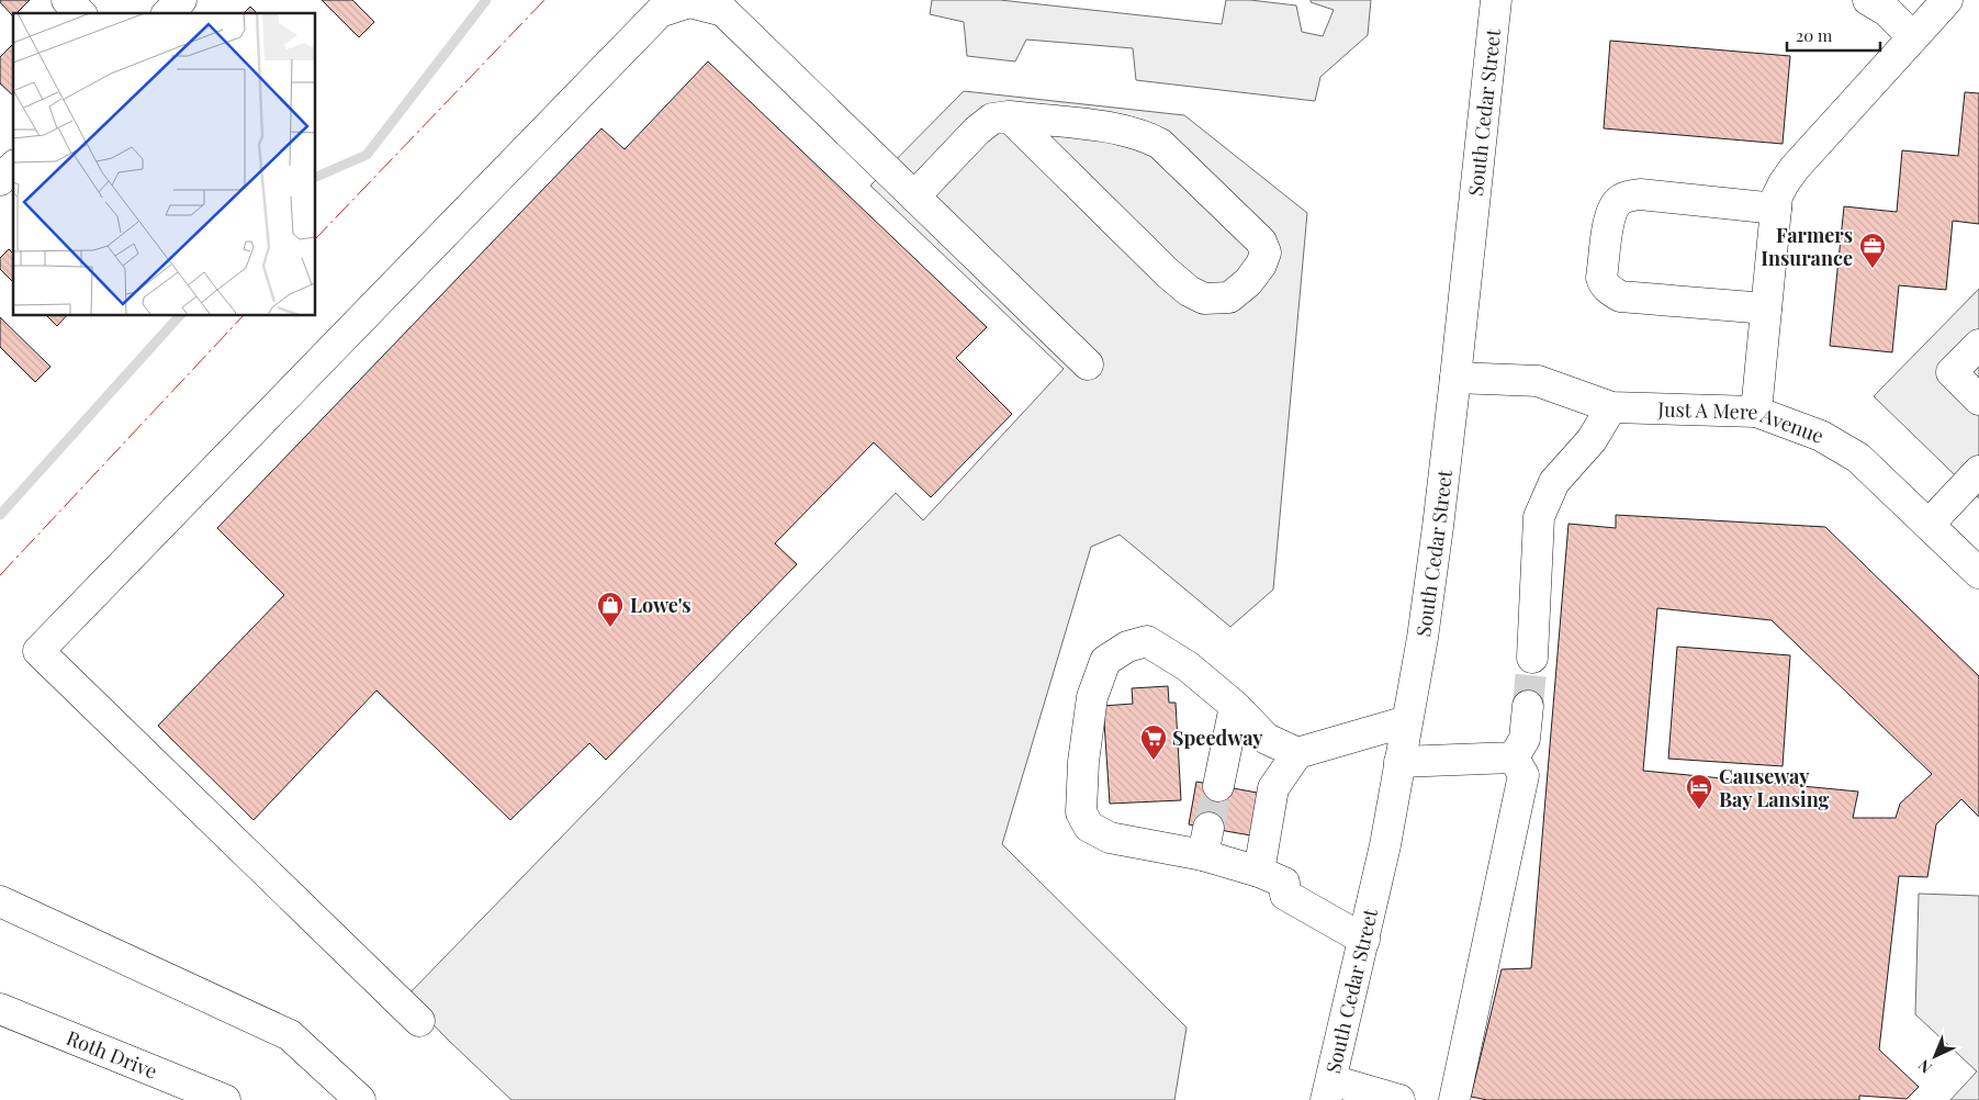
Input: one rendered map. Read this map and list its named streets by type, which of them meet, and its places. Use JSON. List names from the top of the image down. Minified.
{"streets":{"main road":["South Cedar Street","Just A Mere Avenue","Roth Drive"]},"crossings":[["South Cedar Street","Just A Mere Avenue"]],"places":{"office":["Farmers Insurance"],"shop":["Lowe's"],"supermarket":["Speedway"],"hotel":["Causeway Bay Lansing"]},"scale_bar":"20 m","north":"bottom left"}
